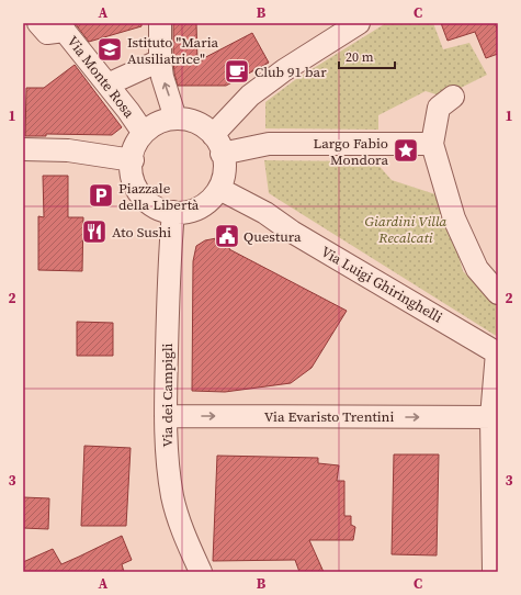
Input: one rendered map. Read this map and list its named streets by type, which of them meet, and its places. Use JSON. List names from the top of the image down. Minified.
{"streets":{"street":["Via Monte Rosa","Via Luigi Ghiringhelli","Via dei Campigli","Via Evaristo Trentini"]},"crossings":[["Via Monte Rosa","Via Luigi Ghiringhelli"],["Via Monte Rosa","Via dei Campigli"],["Via Luigi Ghiringhelli","Via dei Campigli"],["Via dei Campigli","Via Evaristo Trentini"]],"one_way":["Via Evaristo Trentini"],"parks":["Giardini Villa Recalcati"],"places":{"school or university":["Istituto \"Maria Ausiliatrice\""],"cafe":["Club 91 bar"],"place":["Largo Fabio Mondora"],"parking":["Piazzale della Libertà"],"restaurant":["Ato Sushi"],"public building":["Questura"]},"scale_bar":"20 m","grid":{"columns":["A","B","C"],"rows":["1","2","3"]}}
